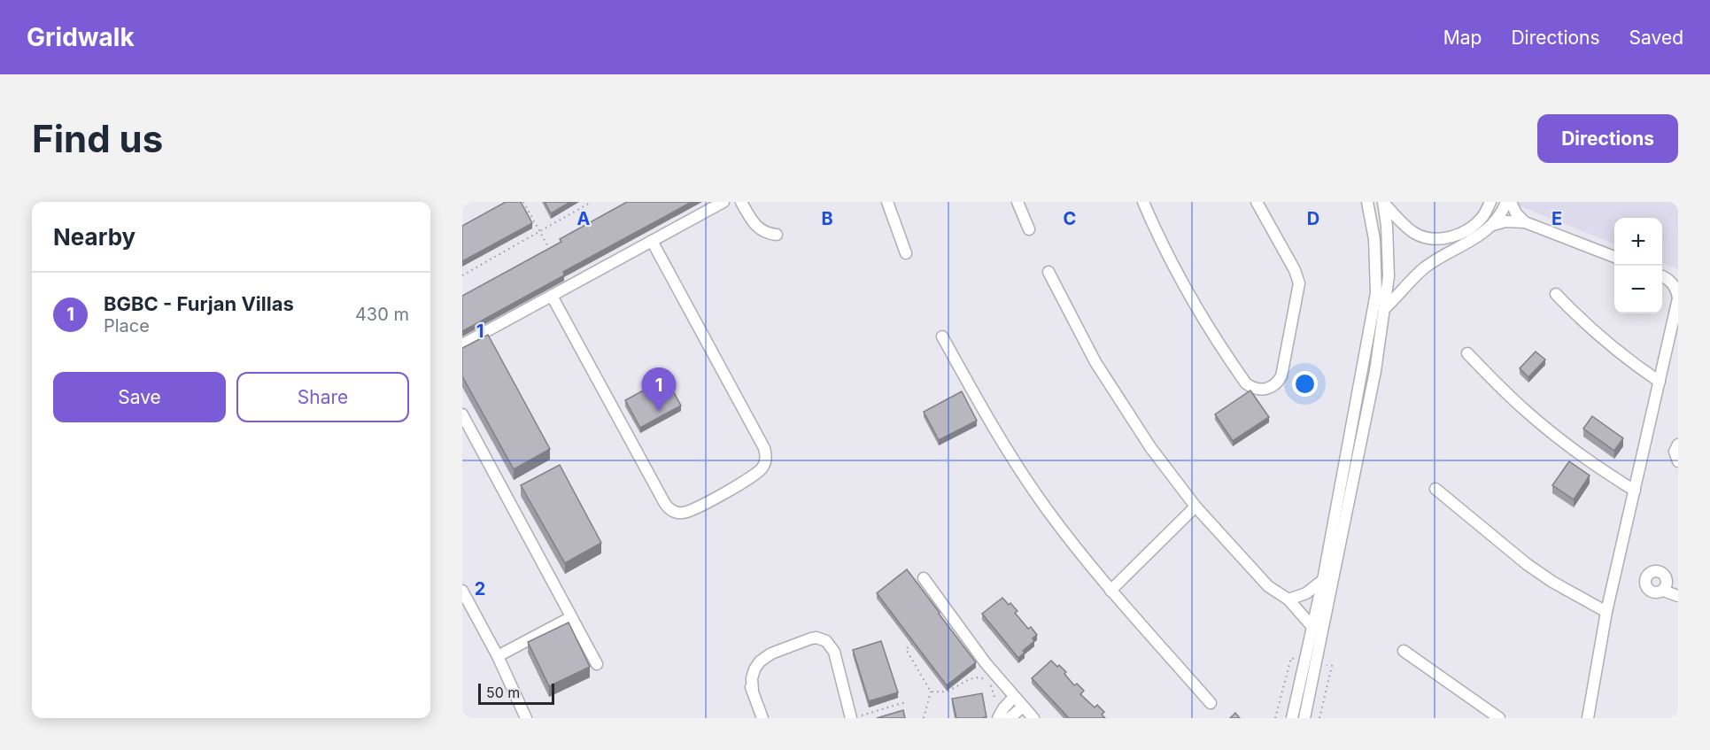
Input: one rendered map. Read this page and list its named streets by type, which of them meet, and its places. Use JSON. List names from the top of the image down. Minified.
{"scale_bar":"50 m","page":{"header":"Gridwalk","nav":["Map","Directions","Saved"],"buttons":["Directions",["Save","Share"]],"title":"Find us","heading":"Nearby","map_buttons":["+","−"],"list":[{"mark":"1","name":"BGBC - Furjan Villas","note":"Place","value":"430 m"}],"pins":"1","scale":"50 m"},"grid":{"columns":["A","B","C","D","E"],"rows":["1","2"]}}
